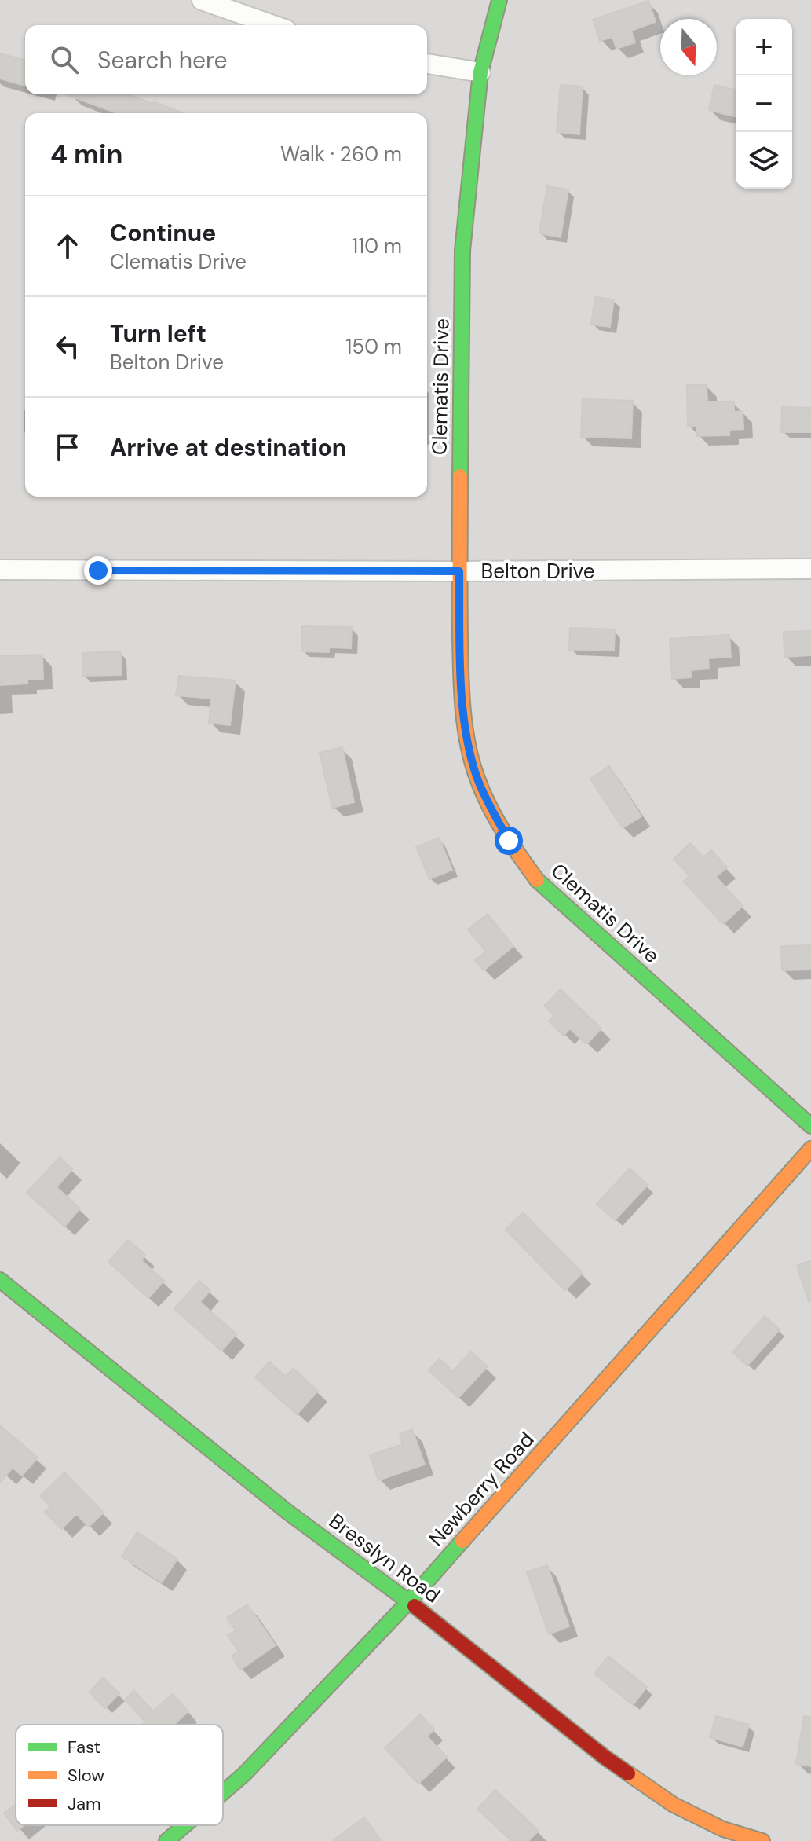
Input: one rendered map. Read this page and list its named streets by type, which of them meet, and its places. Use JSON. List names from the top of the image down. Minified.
{"streets":{"street":["Clematis Drive","Belton Drive","Newberry Road","Bresslyn Road"]},"crossings":[["Clematis Drive","Belton Drive"],["Newberry Road","Bresslyn Road"]],"legend":["Fast","Slow","Jam"],"north":"bottom","page":{"map_buttons":["+","−"],"search":"Search here","heading":["4 min","Walk · 260 m"],"list":[["Continue","Clematis Drive","110 m"],["Turn left","Belton Drive","150 m"],"Arrive at destination"]}}
